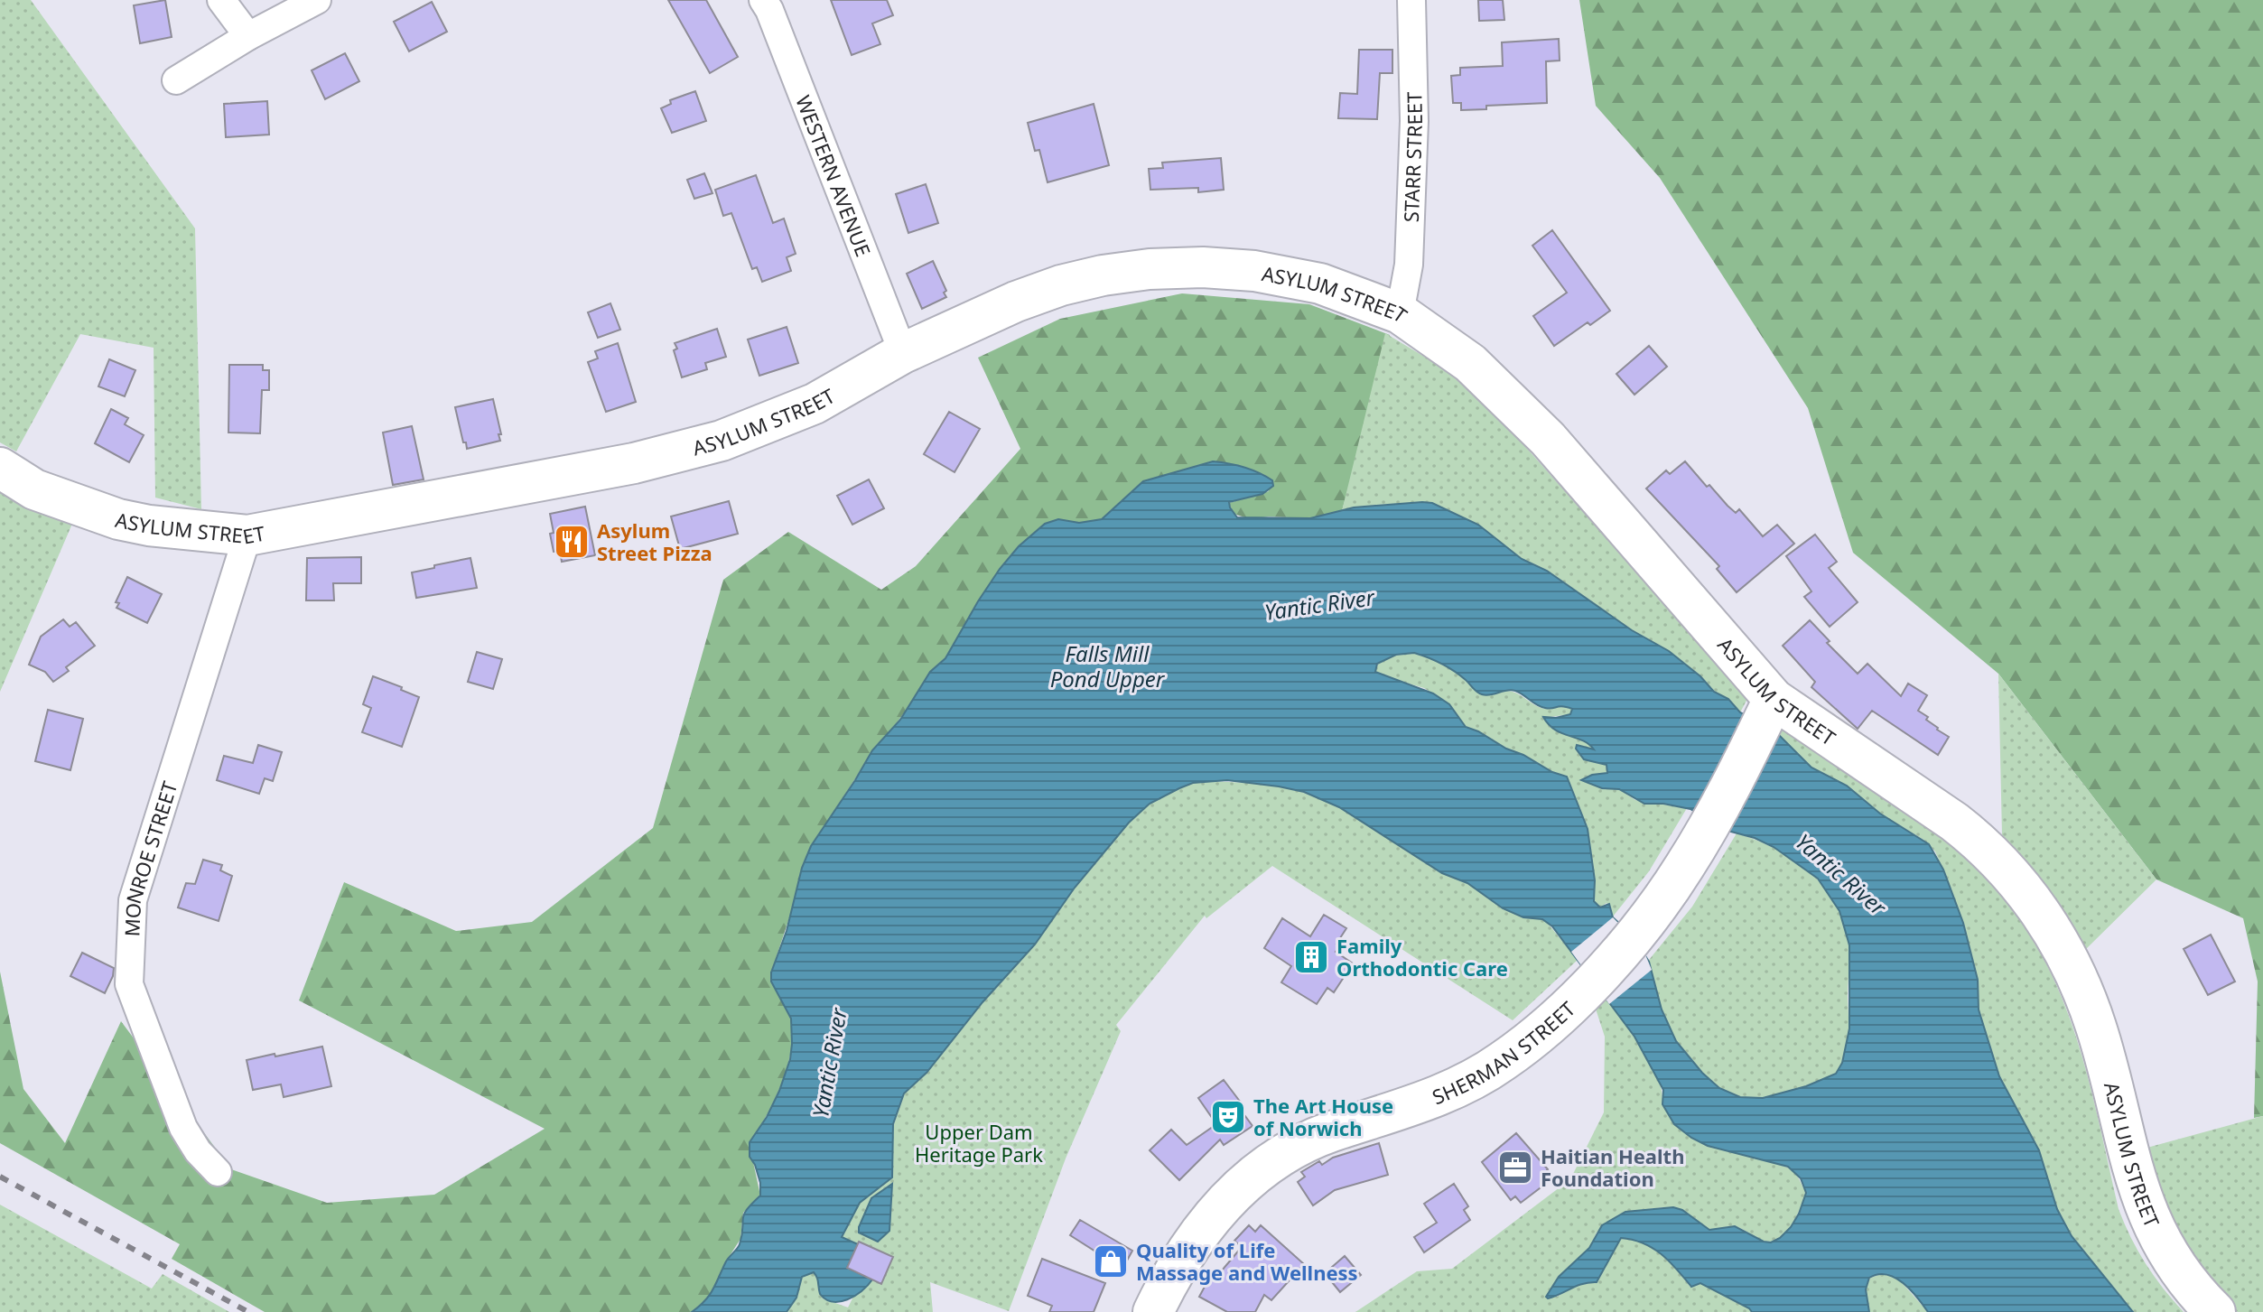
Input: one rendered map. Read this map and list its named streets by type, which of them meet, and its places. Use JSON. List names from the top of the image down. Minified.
{"streets":{"street":["STARR STREET","WESTERN AVENUE","ASYLUM STREET","MONROE STREET","SHERMAN STREET"]},"crossings":[["STARR STREET","ASYLUM STREET"],["WESTERN AVENUE","ASYLUM STREET"],["ASYLUM STREET","MONROE STREET"],["ASYLUM STREET","SHERMAN STREET"]],"water":["Yantic River","Falls Mill Pond Upper"],"parks":["Upper Dam Heritage Park"],"places":{"restaurant":["Asylum Street Pizza"],"building":["Family Orthodontic Care"],"theatre":["The Art House of Norwich"],"office":["Haitian Health Foundation"],"shop":["Quality of Life Massage and Wellness"]}}
